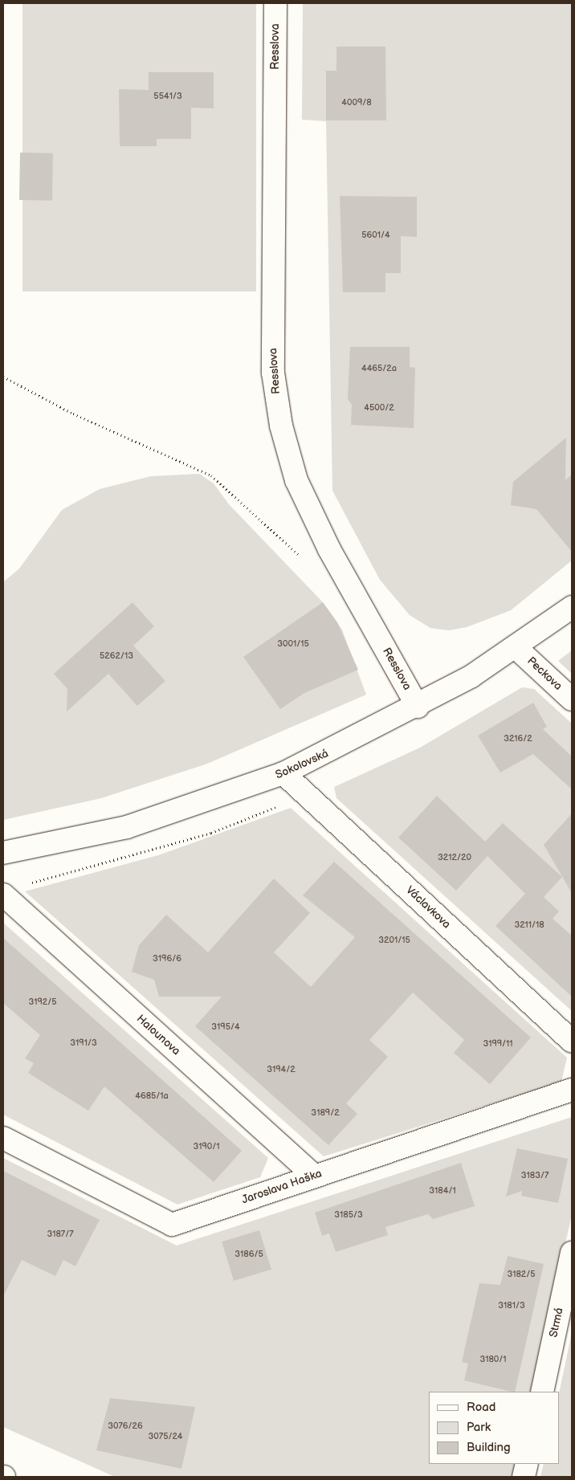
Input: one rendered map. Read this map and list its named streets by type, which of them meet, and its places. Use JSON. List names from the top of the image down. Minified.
{"streets":{"street":["Resslova","Peckova","Sokolovská","Václavkova","Halounova","Jaroslava Haška","Strmá"]},"crossings":[["Resslova","Sokolovská"],["Peckova","Sokolovská"],["Sokolovská","Václavkova"],["Halounova","Jaroslava Haška"]],"house_numbers":["5541/3","4009/8","5601/4","4465/2a","4500/2","3001/15","5262/13","3216/2","3212/20","3211/18","3201/15","3196/6","3192/5","3195/4","3191/3","3199/11","3194/2","4685/1a","3189/2","3190/1","3183/7","3184/1","3185/3","3187/7","3186/5","3182/5","3181/3","3180/1","3076/26","3075/24"],"legend":["Road","Park","Building"]}
